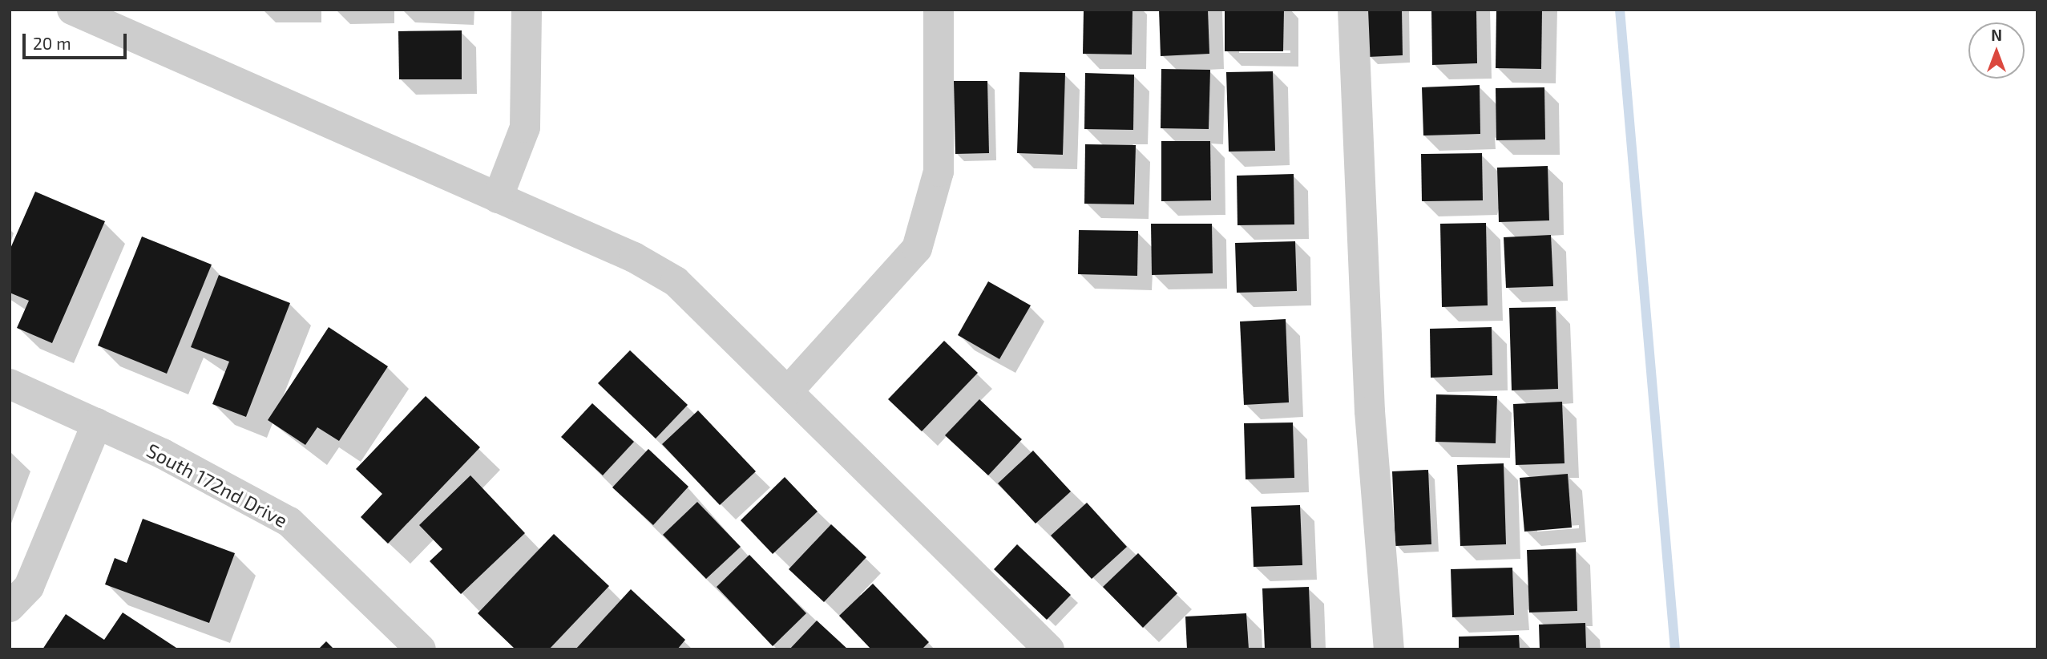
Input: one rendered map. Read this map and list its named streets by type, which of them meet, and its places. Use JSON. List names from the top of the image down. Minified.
{"streets":{"street":["South 172nd Drive"]},"scale_bar":"20 m","north":"top"}
